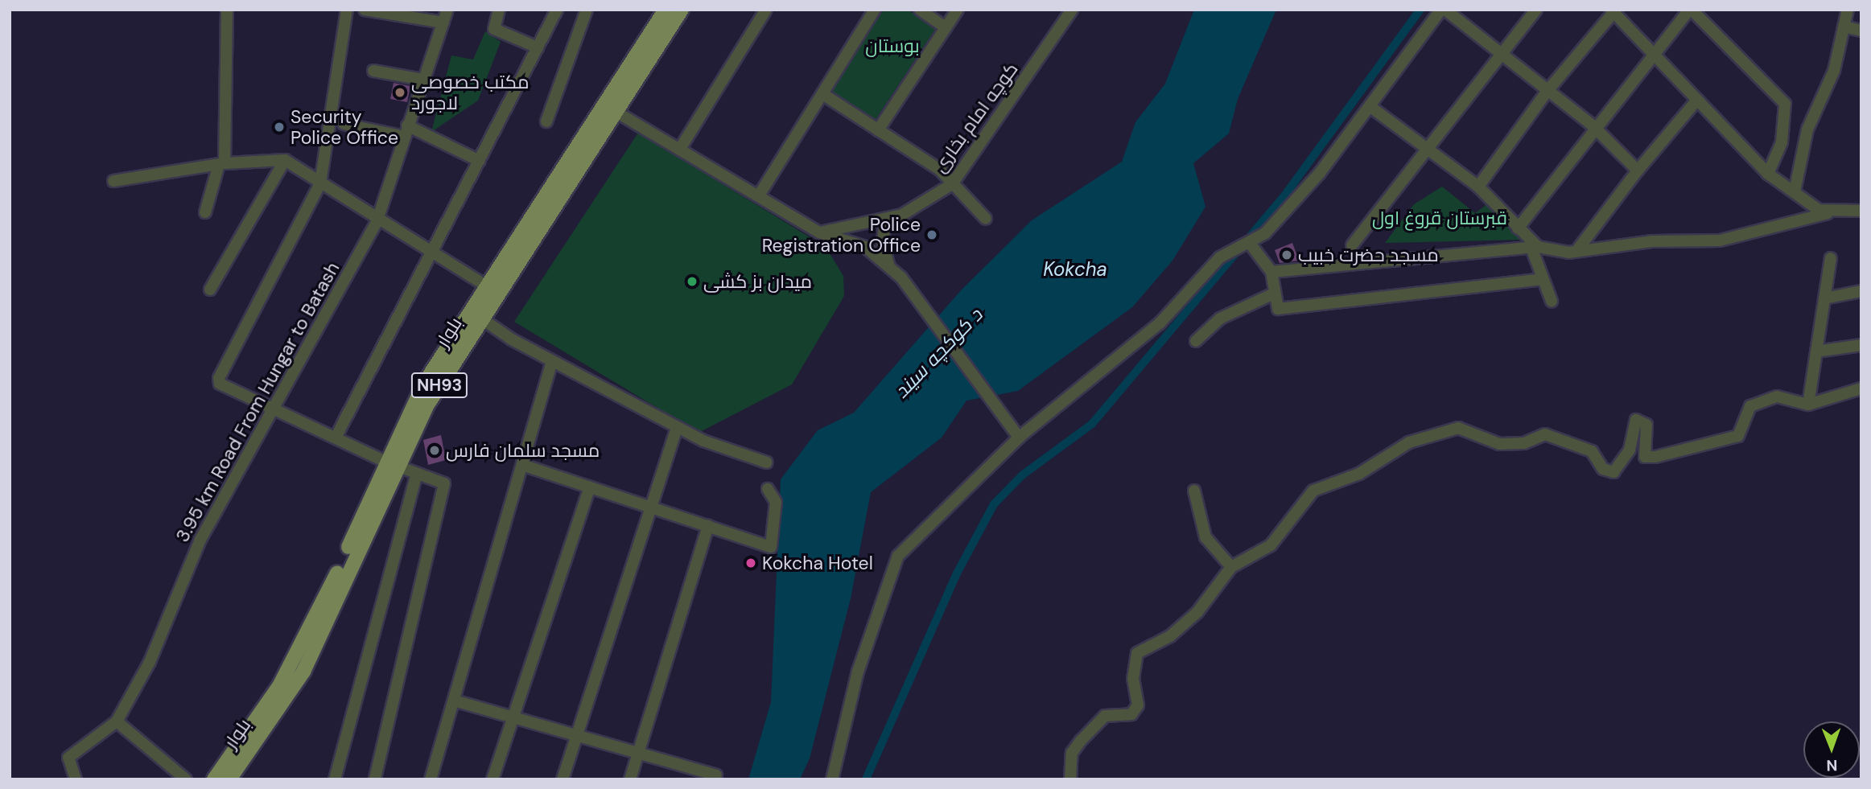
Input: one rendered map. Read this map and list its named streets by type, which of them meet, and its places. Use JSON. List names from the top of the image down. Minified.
{"streets":{"main road":["بلوار","NH93"],"street":["کوچه امام بخاری","3.95 km Road From Hungar to Batash"]},"water":["Kokcha","د کوکچه سیند"],"parks":["بوستان","قبرستان قروغ اول"],"places":["مکتب خصوصی لاجورد","Security Police Office","Police Registration Office","مسجد حضرت خبیب","میدان بز کشی","مسجد سلمان فارس","Kokcha Hotel"],"north":"bottom"}
